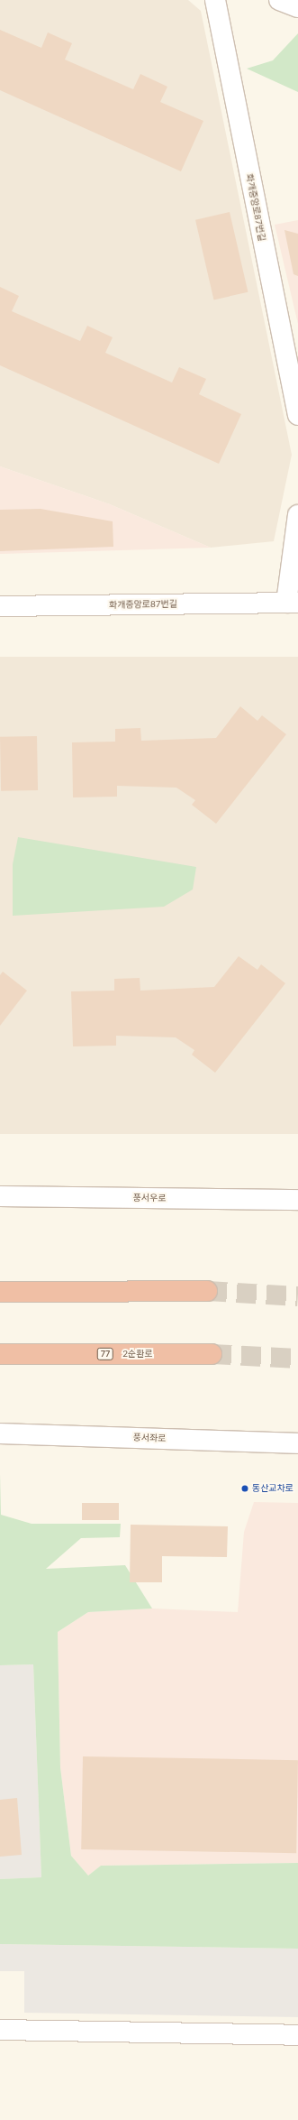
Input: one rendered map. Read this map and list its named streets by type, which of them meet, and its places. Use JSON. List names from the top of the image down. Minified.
{"streets":{"highway":["77","2순환로"],"street":["화개중앙로87번길","풍서우로","풍서좌로"]},"places":["동산교차로"]}
